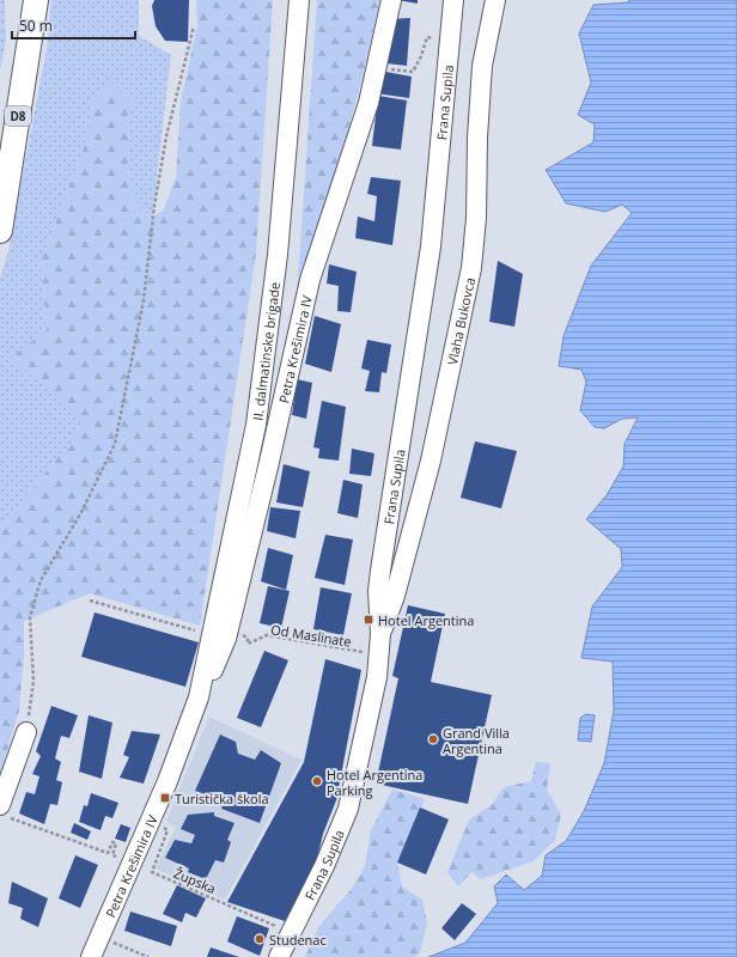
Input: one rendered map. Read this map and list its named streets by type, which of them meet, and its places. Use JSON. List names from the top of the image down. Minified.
{"streets":{"main road":["D8"],"street":["Frana Supila","Vlaha Bukovca","Petra Krešimira IV","II. dalmatinske brigade"],"path":["Od Maslinate","Župska"]},"crossings":[["Frana Supila","Vlaha Bukovca"],["Frana Supila","Od Maslinate"],["Frana Supila","Župska"],["Petra Krešimira IV","II. dalmatinske brigade"],["Petra Krešimira IV","Od Maslinate"],["Petra Krešimira IV","Župska"],["II. dalmatinske brigade","Od Maslinate"]],"places":{"transit":["Hotel Argentina","Turistička škola"],"other":["Grand Villa Argentina","Hotel Argentina Parking","Studenac"]},"scale_bar":"50 m"}
